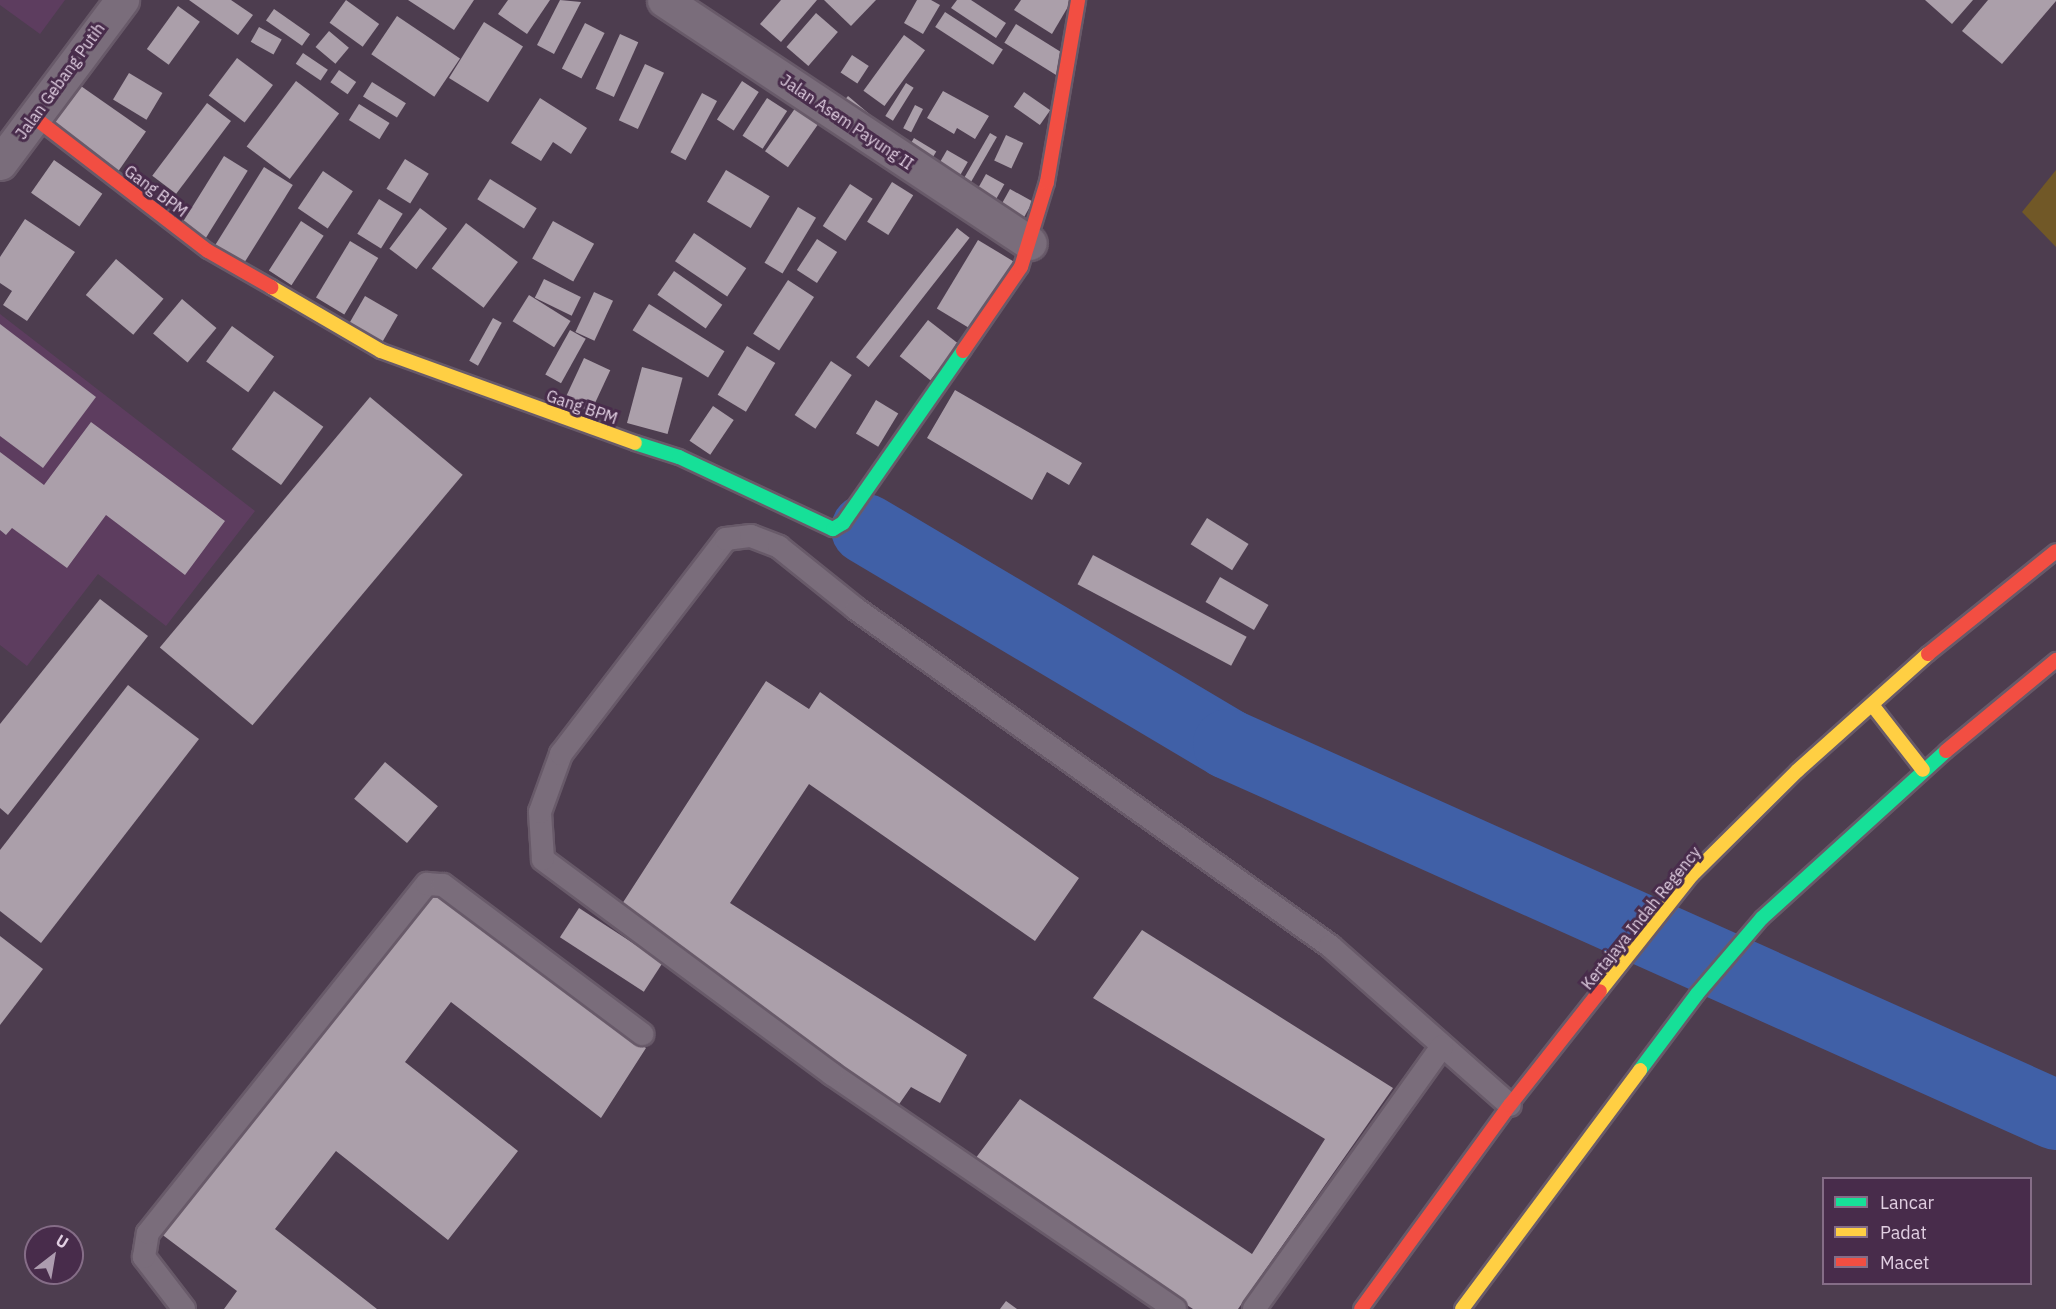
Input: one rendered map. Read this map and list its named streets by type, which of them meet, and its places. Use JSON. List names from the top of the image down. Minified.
{"streets":{"street":["Jalan Gebang Putih","Jalan Asem Payung II","Gang BPM","Kertajaya Indah Regency"]},"crossings":[["Jalan Gebang Putih","Gang BPM"],["Jalan Asem Payung II","Gang BPM"]],"legend":["Lancar","Padat","Macet"],"north":"top right"}
